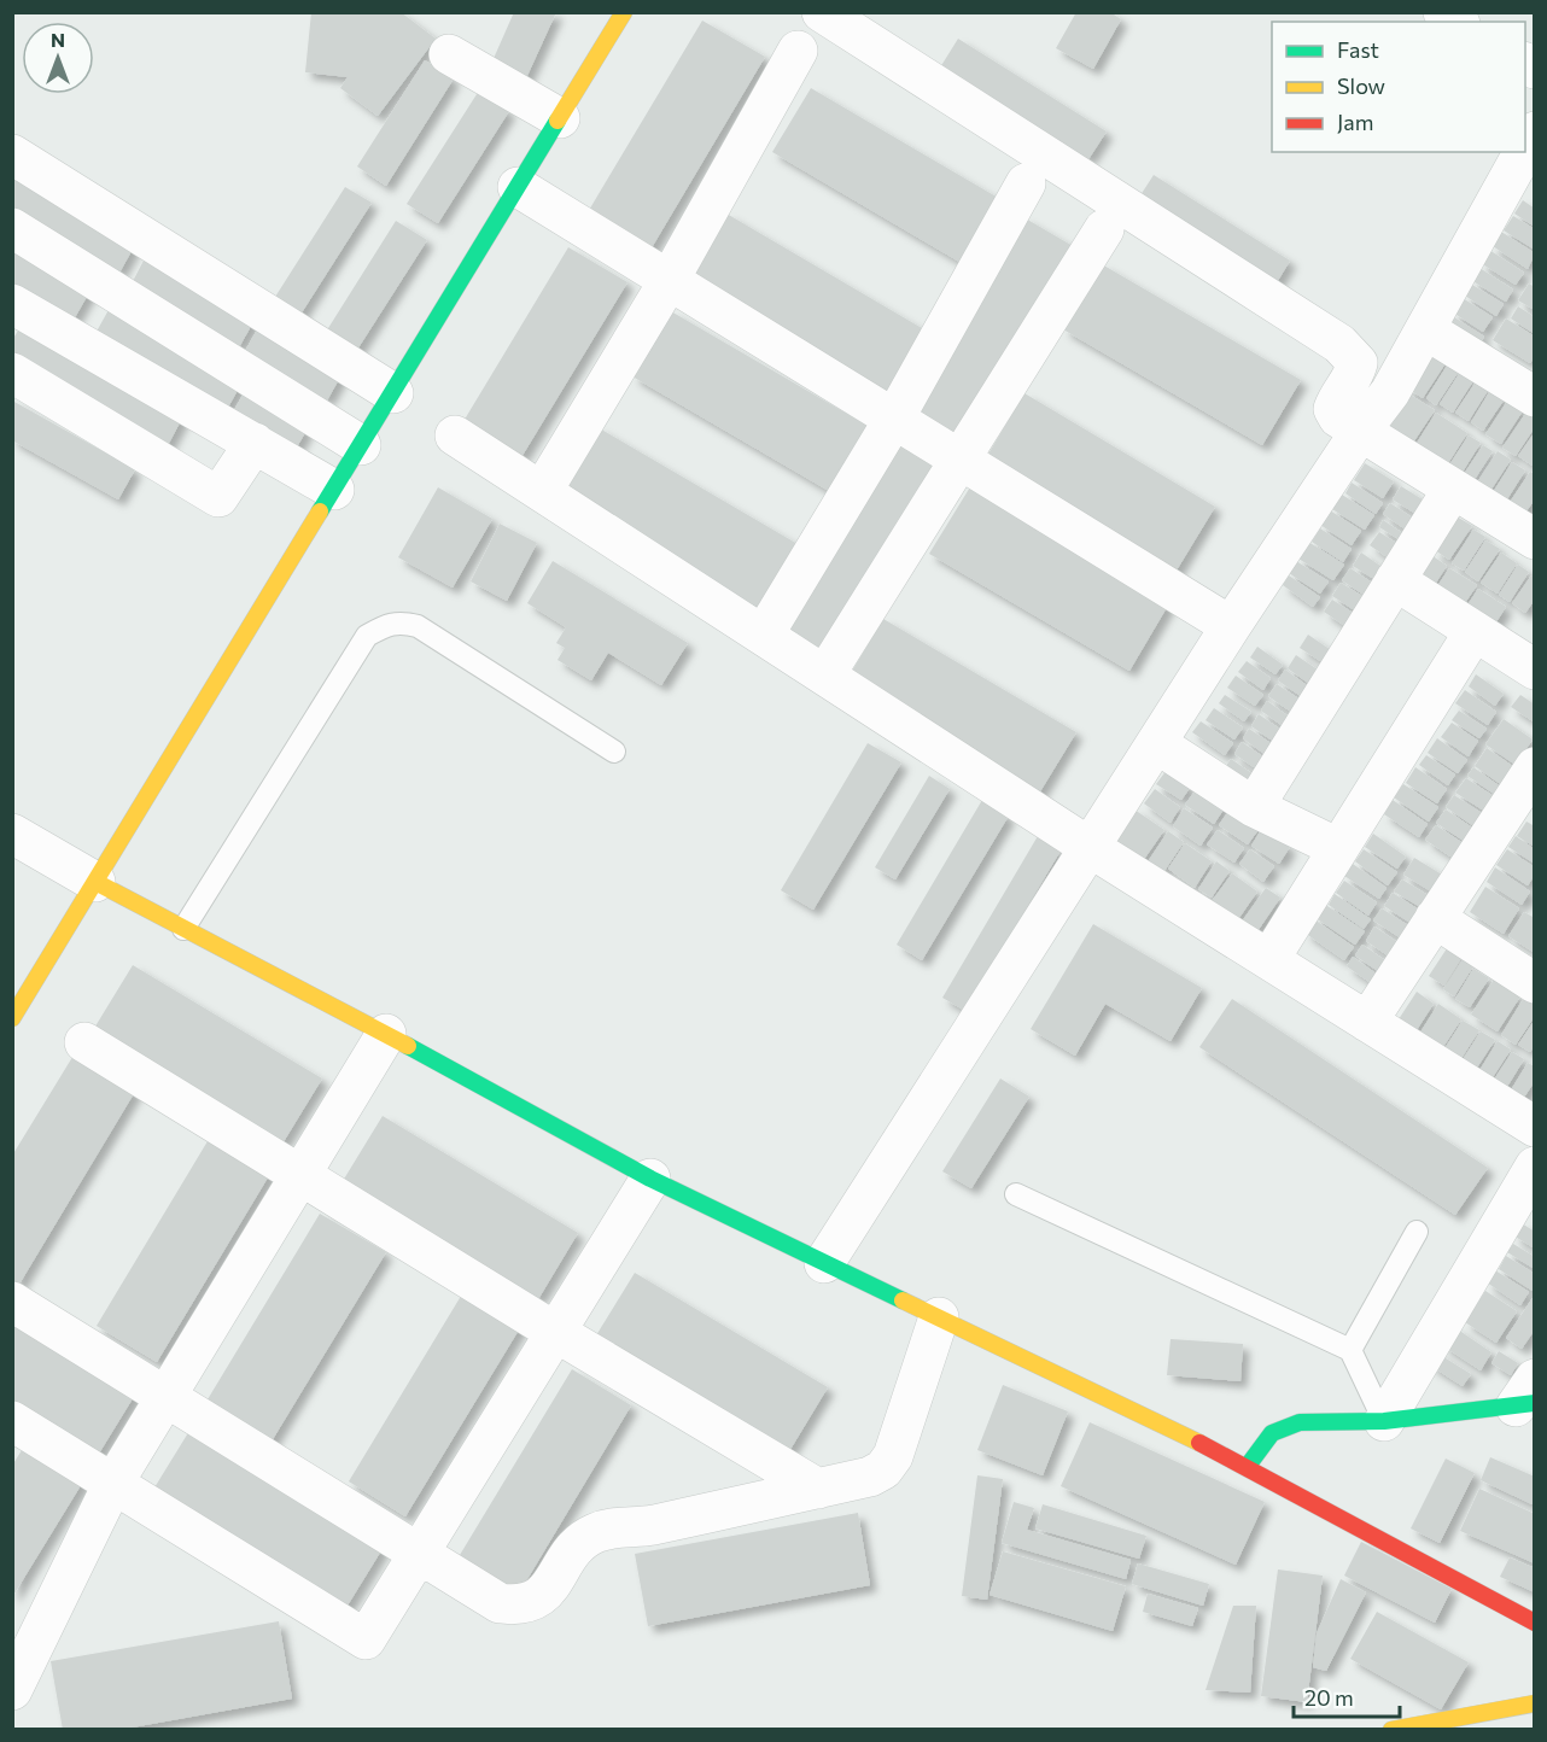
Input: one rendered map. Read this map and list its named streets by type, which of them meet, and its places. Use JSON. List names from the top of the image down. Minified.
{"legend":["Fast","Slow","Jam"],"scale_bar":"20 m","north":"top"}
